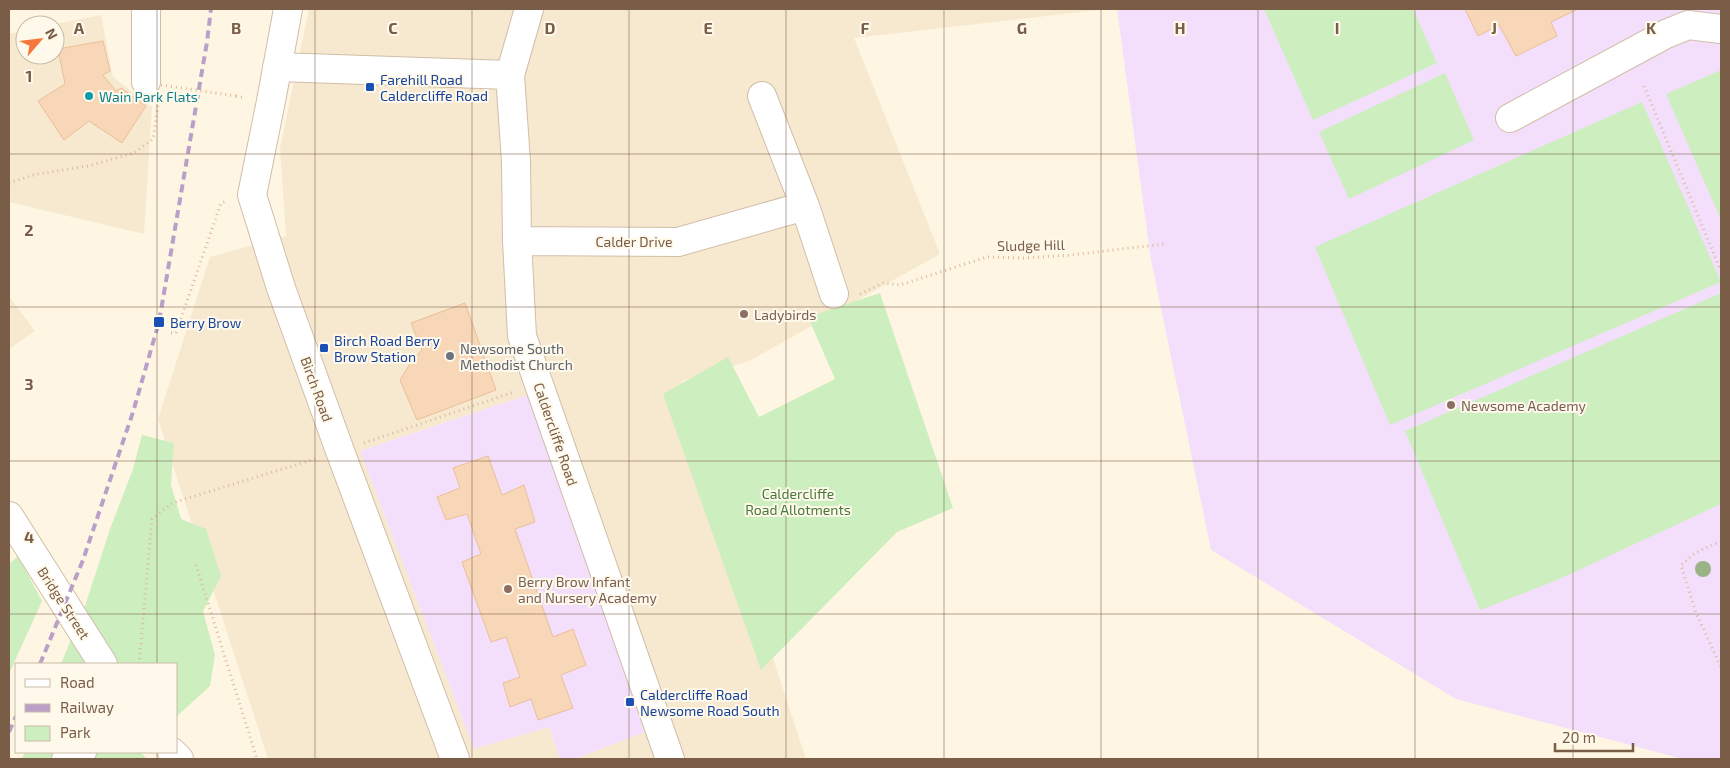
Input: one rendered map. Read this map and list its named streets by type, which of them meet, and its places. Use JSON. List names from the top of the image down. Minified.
{"streets":{"street":["Calder Drive","Birch Road","Caldercliffe Road","Bridge Street"],"path":["Sludge Hill"]},"crossings":[["Calder Drive","Caldercliffe Road"]],"parks":["Caldercliffe Road Allotments"],"places":{"transit":["Farehill Road Caldercliffe Road","Berry Brow","Birch Road Berry Brow Station","Caldercliffe Road Newsome Road South"],"other":["Wain Park Flats","Ladybirds","Newsome South Methodist Church","Newsome Academy","Berry Brow Infant and Nursery Academy"]},"legend":["Road","Railway","Park"],"scale_bar":"20 m","north":"top right","grid":{"columns":["A","B","C","D","E","F","G","H","I","J","K"],"rows":["1","2","3","4"]}}
